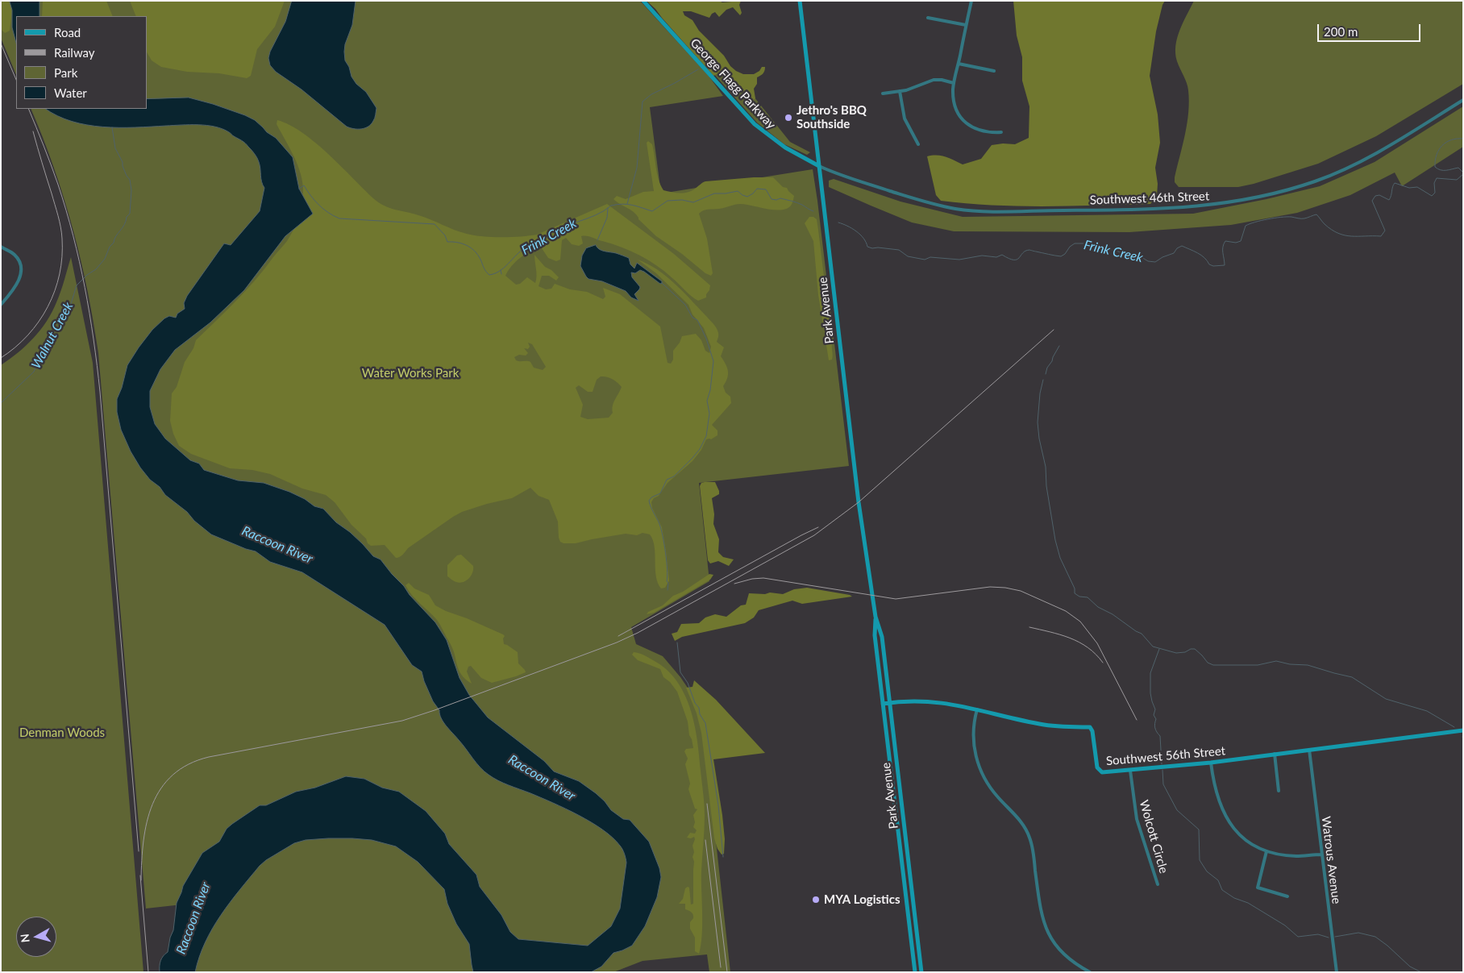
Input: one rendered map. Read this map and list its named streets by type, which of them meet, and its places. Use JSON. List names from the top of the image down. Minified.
{"streets":{"main road":["George Flagg Parkway","Park Avenue","Southwest 56th Street"],"street":["Southwest 46th Street","Wolcott Circle","Watrous Avenue"]},"crossings":[["George Flagg Parkway","Southwest 46th Street"],["George Flagg Parkway","Park Avenue"],["Southwest 46th Street","Park Avenue"],["Park Avenue","Southwest 56th Street"],["Southwest 56th Street","Wolcott Circle"],["Southwest 56th Street","Watrous Avenue"]],"water":["Frink Creek","Walnut Creek","Raccoon River"],"parks":["Water Works Park","Denman Woods"],"places":["Jethro's BBQ Southside","MYA Logistics"],"legend":["Road","Railway","Park","Water"],"scale_bar":"200 m","north":"left"}
